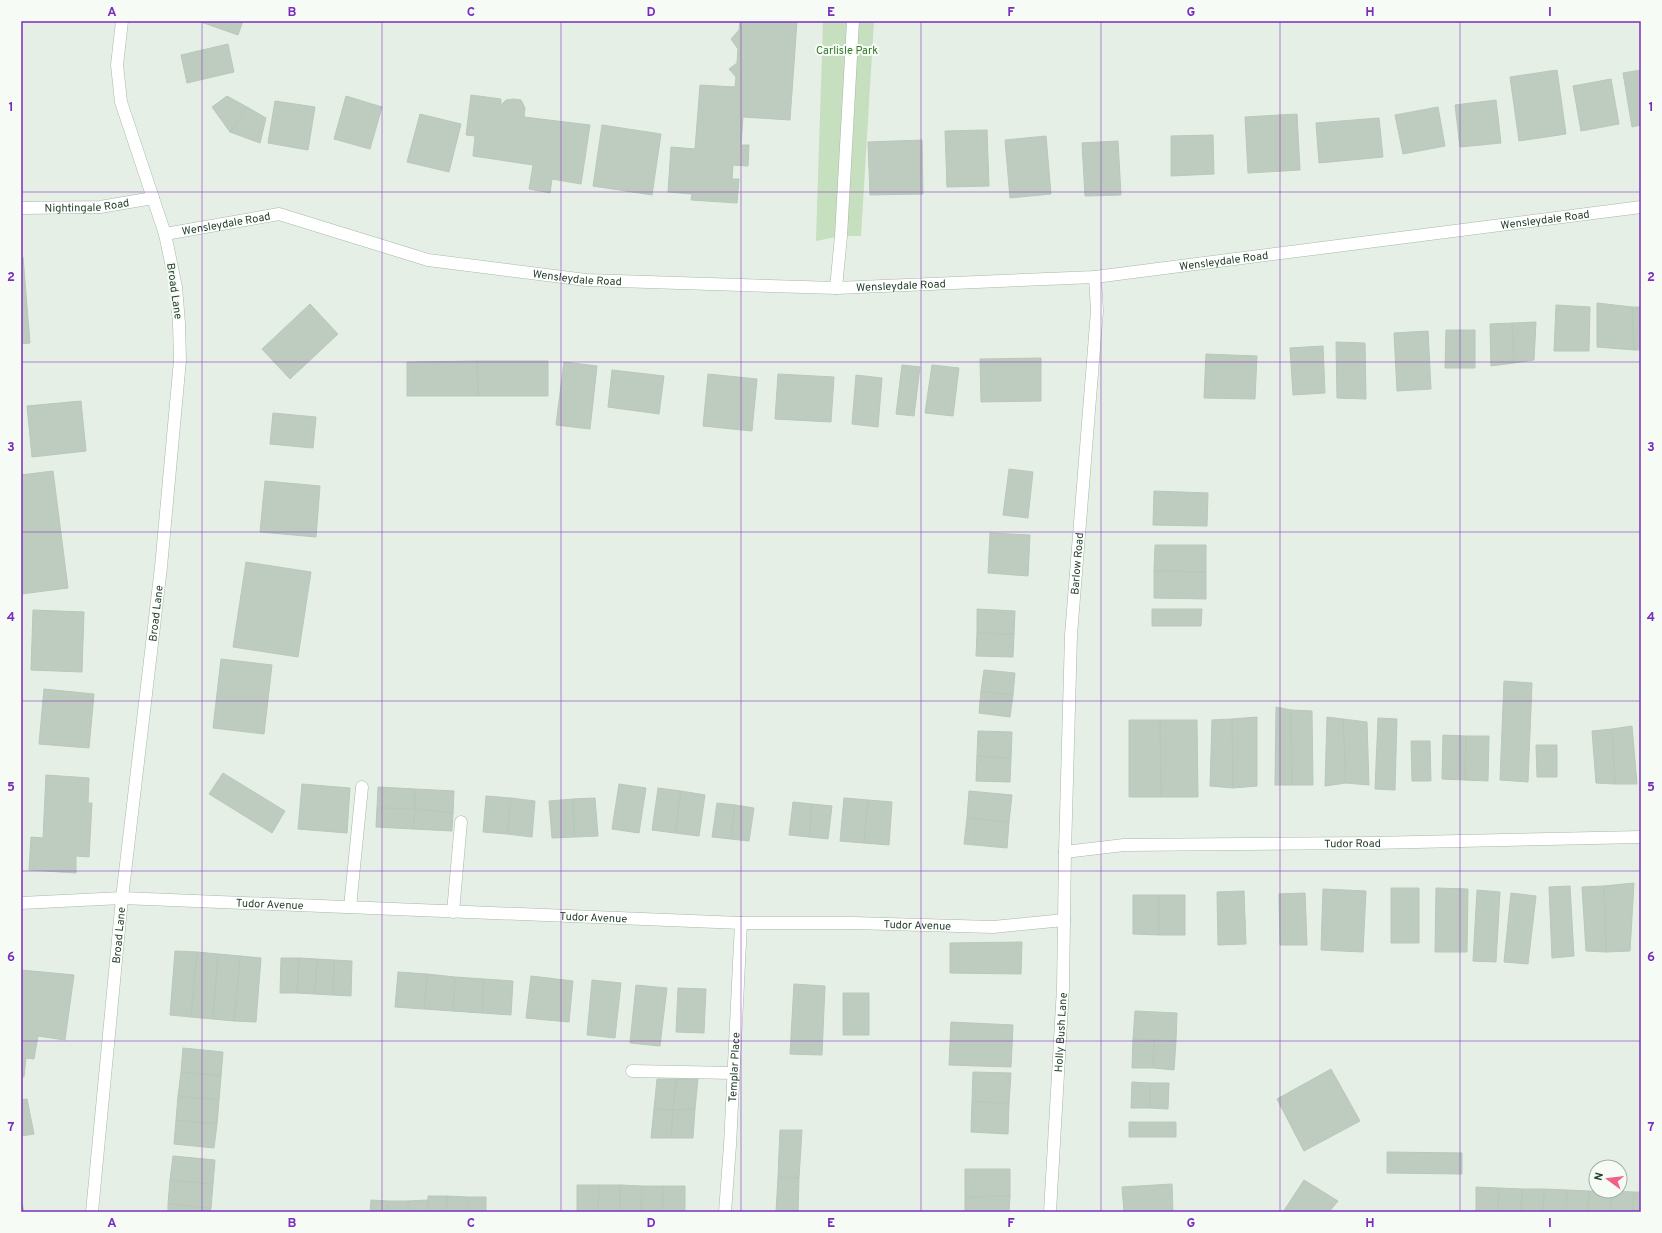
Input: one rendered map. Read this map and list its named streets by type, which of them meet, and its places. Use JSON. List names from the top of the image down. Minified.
{"streets":{"street":["Nightingale Road","Wensleydale Road","Broad Lane","Barlow Road","Tudor Road","Tudor Avenue","Holly Bush Lane","Templar Place"]},"crossings":[["Nightingale Road","Broad Lane"],["Wensleydale Road","Broad Lane"],["Wensleydale Road","Barlow Road"],["Broad Lane","Tudor Avenue"],["Barlow Road","Tudor Road"],["Barlow Road","Holly Bush Lane"],["Tudor Road","Holly Bush Lane"],["Tudor Avenue","Holly Bush Lane"],["Tudor Avenue","Templar Place"]],"parks":["Carlisle Park"],"north":"left","grid":{"columns":["A","B","C","D","E","F","G","H","I"],"rows":["1","2","3","4","5","6","7"]}}
